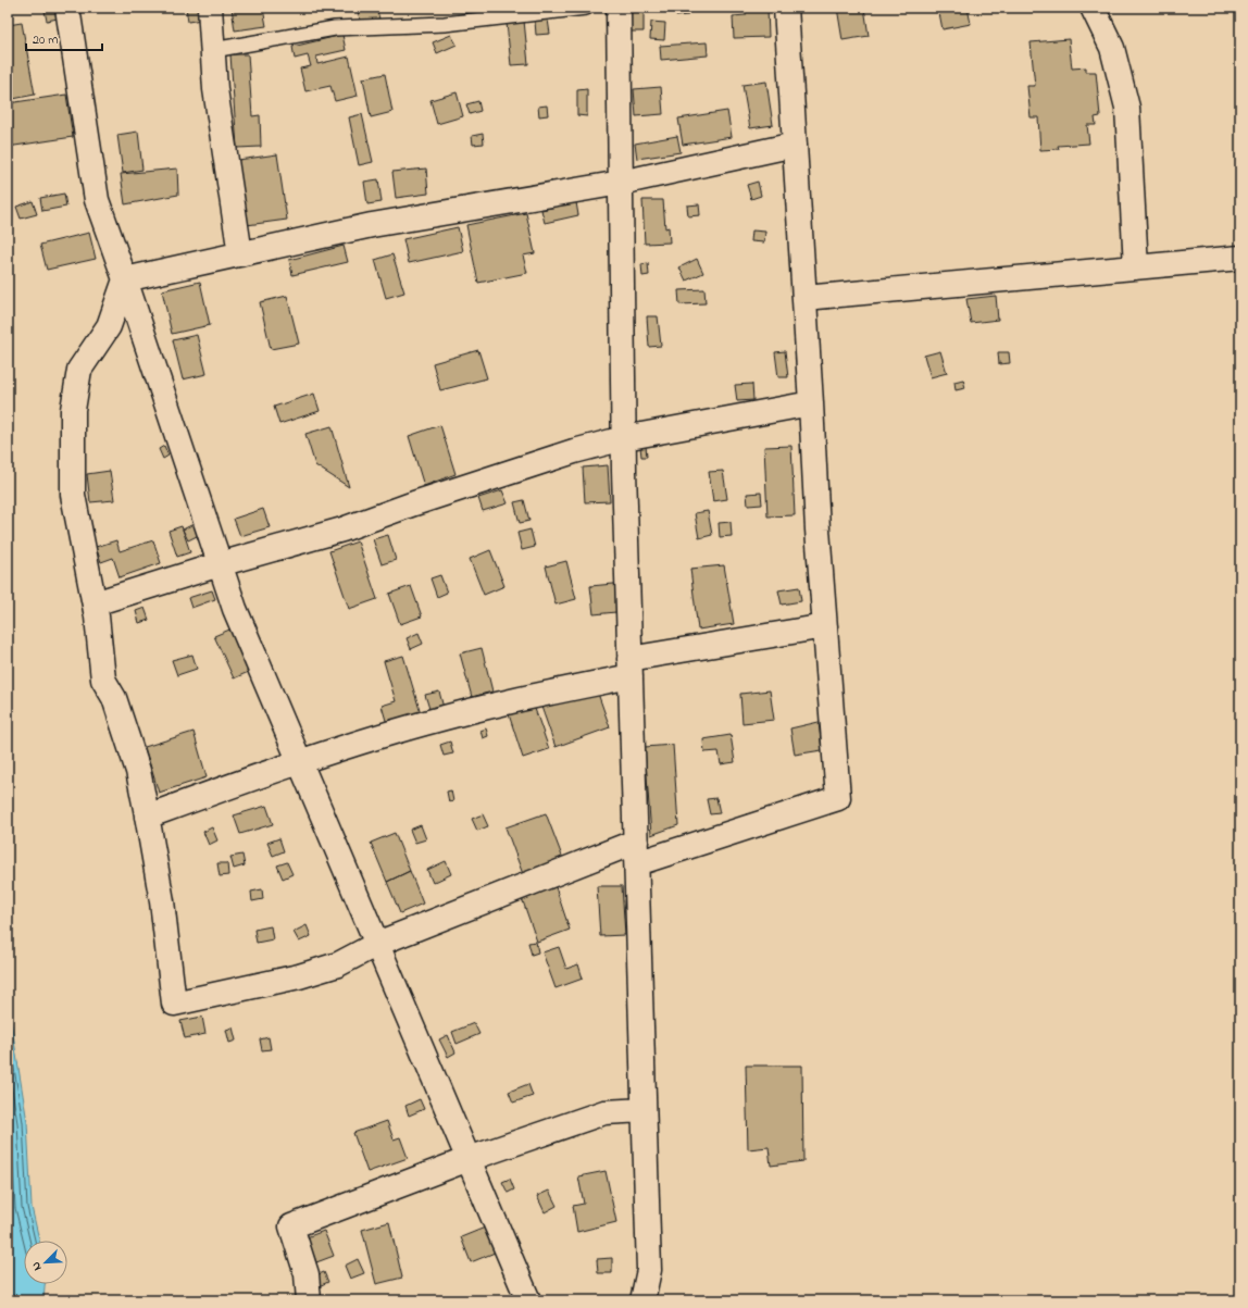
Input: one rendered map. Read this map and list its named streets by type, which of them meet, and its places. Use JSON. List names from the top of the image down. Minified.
{"scale_bar":"20 m","north":"bottom left"}
